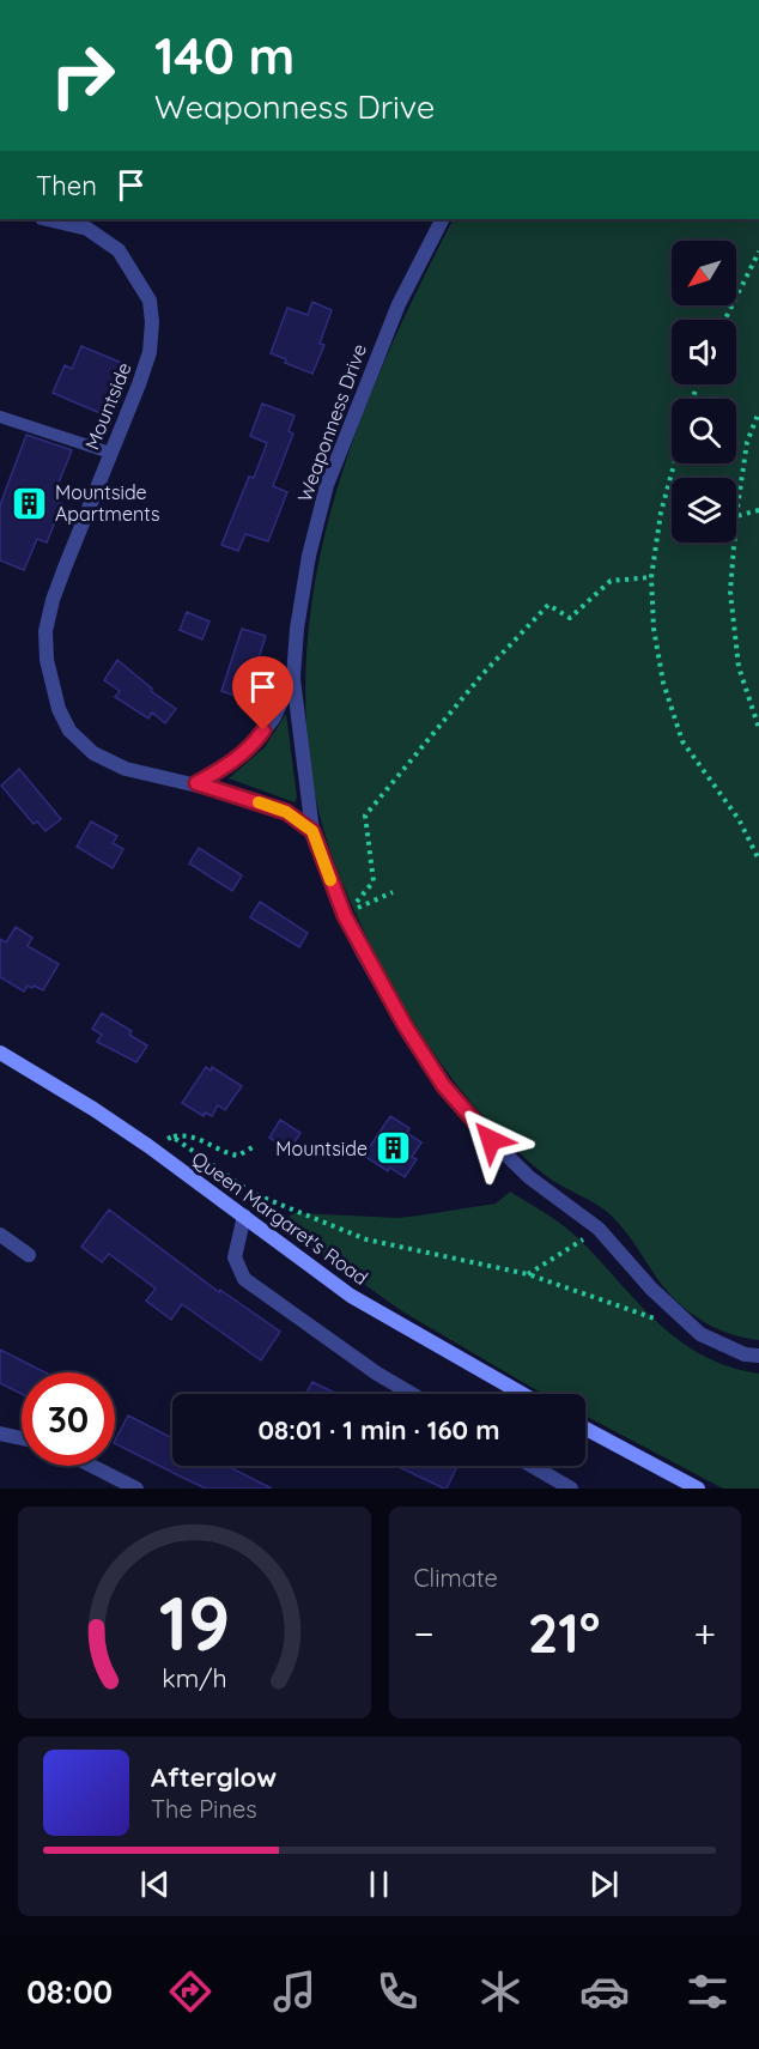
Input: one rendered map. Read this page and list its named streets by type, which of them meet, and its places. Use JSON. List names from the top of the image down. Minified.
{"streets":{"main road":["Queen Margaret's Road"],"street":["Mountside","Weaponness Drive"]},"crossings":[["Mountside","Weaponness Drive"]],"places":{"building":["Mountside Apartments","Mountside"]},"north":"bottom left","page":{"turn":["140 m","Weaponness Drive"],"then":"Then","limit":"30","trip":"08:01 · 1 min · 160 m","tile":"Climate","heat":["−","21°","+"],"song":["Afterglow","The Pines"],"tabs":"08:00","gauge":["19","km/h"]}}
